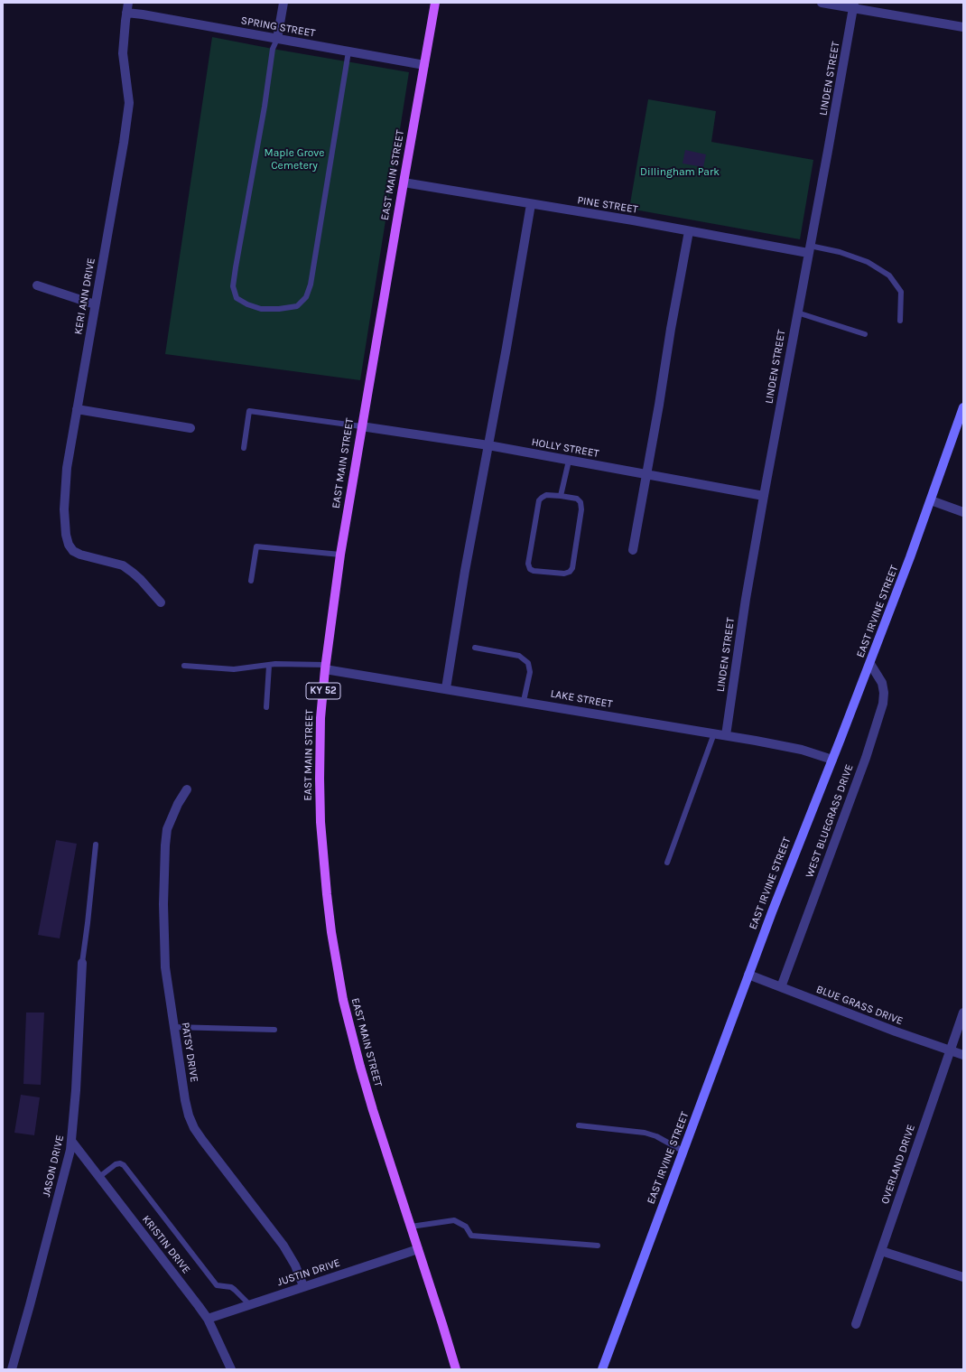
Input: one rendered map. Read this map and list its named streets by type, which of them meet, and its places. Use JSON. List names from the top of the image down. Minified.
{"streets":{"main road":["EAST MAIN STREET","KY 52"],"street":["SPRING STREET","LINDEN STREET","PINE STREET","KERI ANN DRIVE","HOLLY STREET","EAST IRVINE STREET","LAKE STREET","WEST BLUEGRASS DRIVE","BLUE GRASS DRIVE","PATSY DRIVE","OVERLAND DRIVE","JASON DRIVE","KRISTIN DRIVE","JUSTIN DRIVE"]},"crossings":[["SPRING STREET","EAST MAIN STREET"],["SPRING STREET","KERI ANN DRIVE"],["LINDEN STREET","PINE STREET"],["LINDEN STREET","HOLLY STREET"],["LINDEN STREET","LAKE STREET"],["EAST MAIN STREET","PINE STREET"],["EAST MAIN STREET","HOLLY STREET"],["EAST MAIN STREET","LAKE STREET"],["EAST MAIN STREET","JUSTIN DRIVE"],["EAST IRVINE STREET","LAKE STREET"],["EAST IRVINE STREET","WEST BLUEGRASS DRIVE"],["EAST IRVINE STREET","BLUE GRASS DRIVE"],["WEST BLUEGRASS DRIVE","BLUE GRASS DRIVE"],["BLUE GRASS DRIVE","OVERLAND DRIVE"],["PATSY DRIVE","JUSTIN DRIVE"],["JASON DRIVE","KRISTIN DRIVE"],["KRISTIN DRIVE","JUSTIN DRIVE"]],"parks":["Maple Grove Cemetery","Dillingham Park"]}
